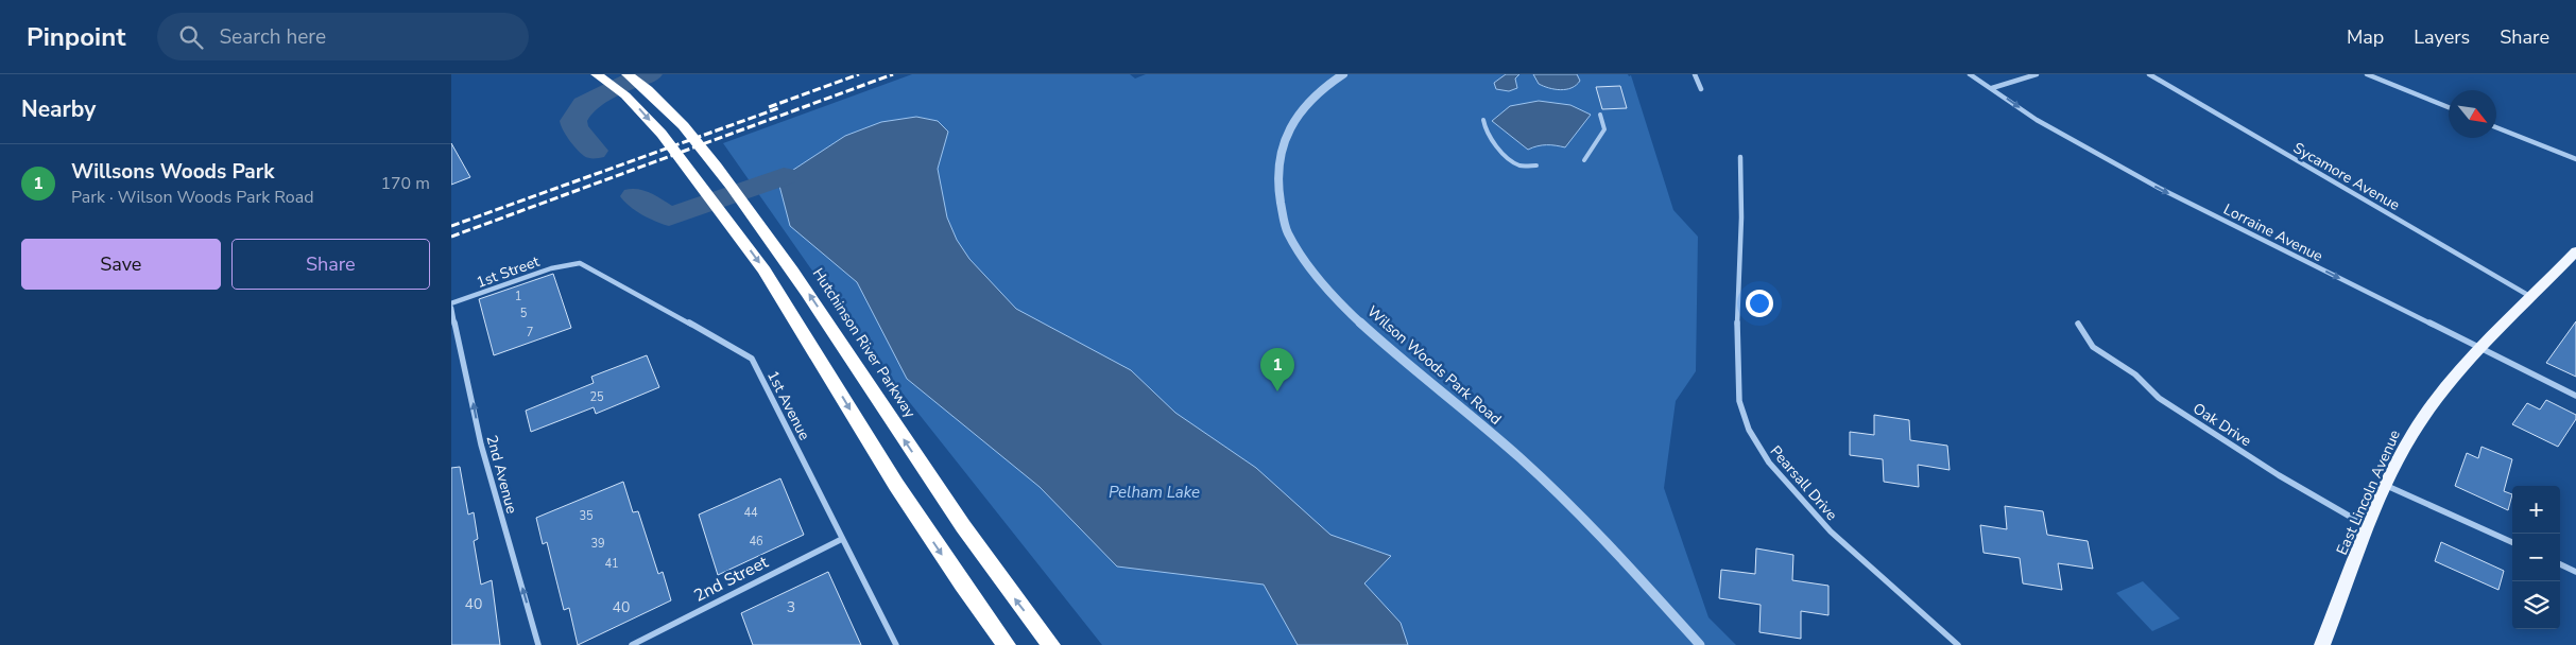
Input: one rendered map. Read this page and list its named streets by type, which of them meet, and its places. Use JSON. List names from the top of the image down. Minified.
{"streets":{"highway":["Hutchinson River Parkway"],"main road":["East Lincoln Avenue"],"street":["Sycamore Avenue","Lorraine Avenue","1st Street","Wilson Woods Park Road","1st Avenue","Oak Drive","2nd Avenue","Pearsall Drive","2nd Street"]},"crossings":[["Sycamore Avenue","East Lincoln Avenue"],["Lorraine Avenue","East Lincoln Avenue"],["1st Street","1st Avenue"],["1st Street","2nd Avenue"],["1st Avenue","2nd Street"],["Oak Drive","East Lincoln Avenue"]],"one_way":["Lorraine Avenue","2nd Avenue"],"water":["Pelham Lake"],"house_numbers":["1","5","7","25","44","35","46","39","41","40","40","3"],"north":"bottom right","page":{"header":"Pinpoint","search":"Search here","nav":["Map","Layers","Share"],"heading":"Nearby","list":[{"mark":"1","name":"Willsons Woods Park","note":"Park · Wilson Woods Park Road","value":"170 m"}],"buttons":["Save","Share"],"pins":"1","map_buttons":["+","−"]}}
